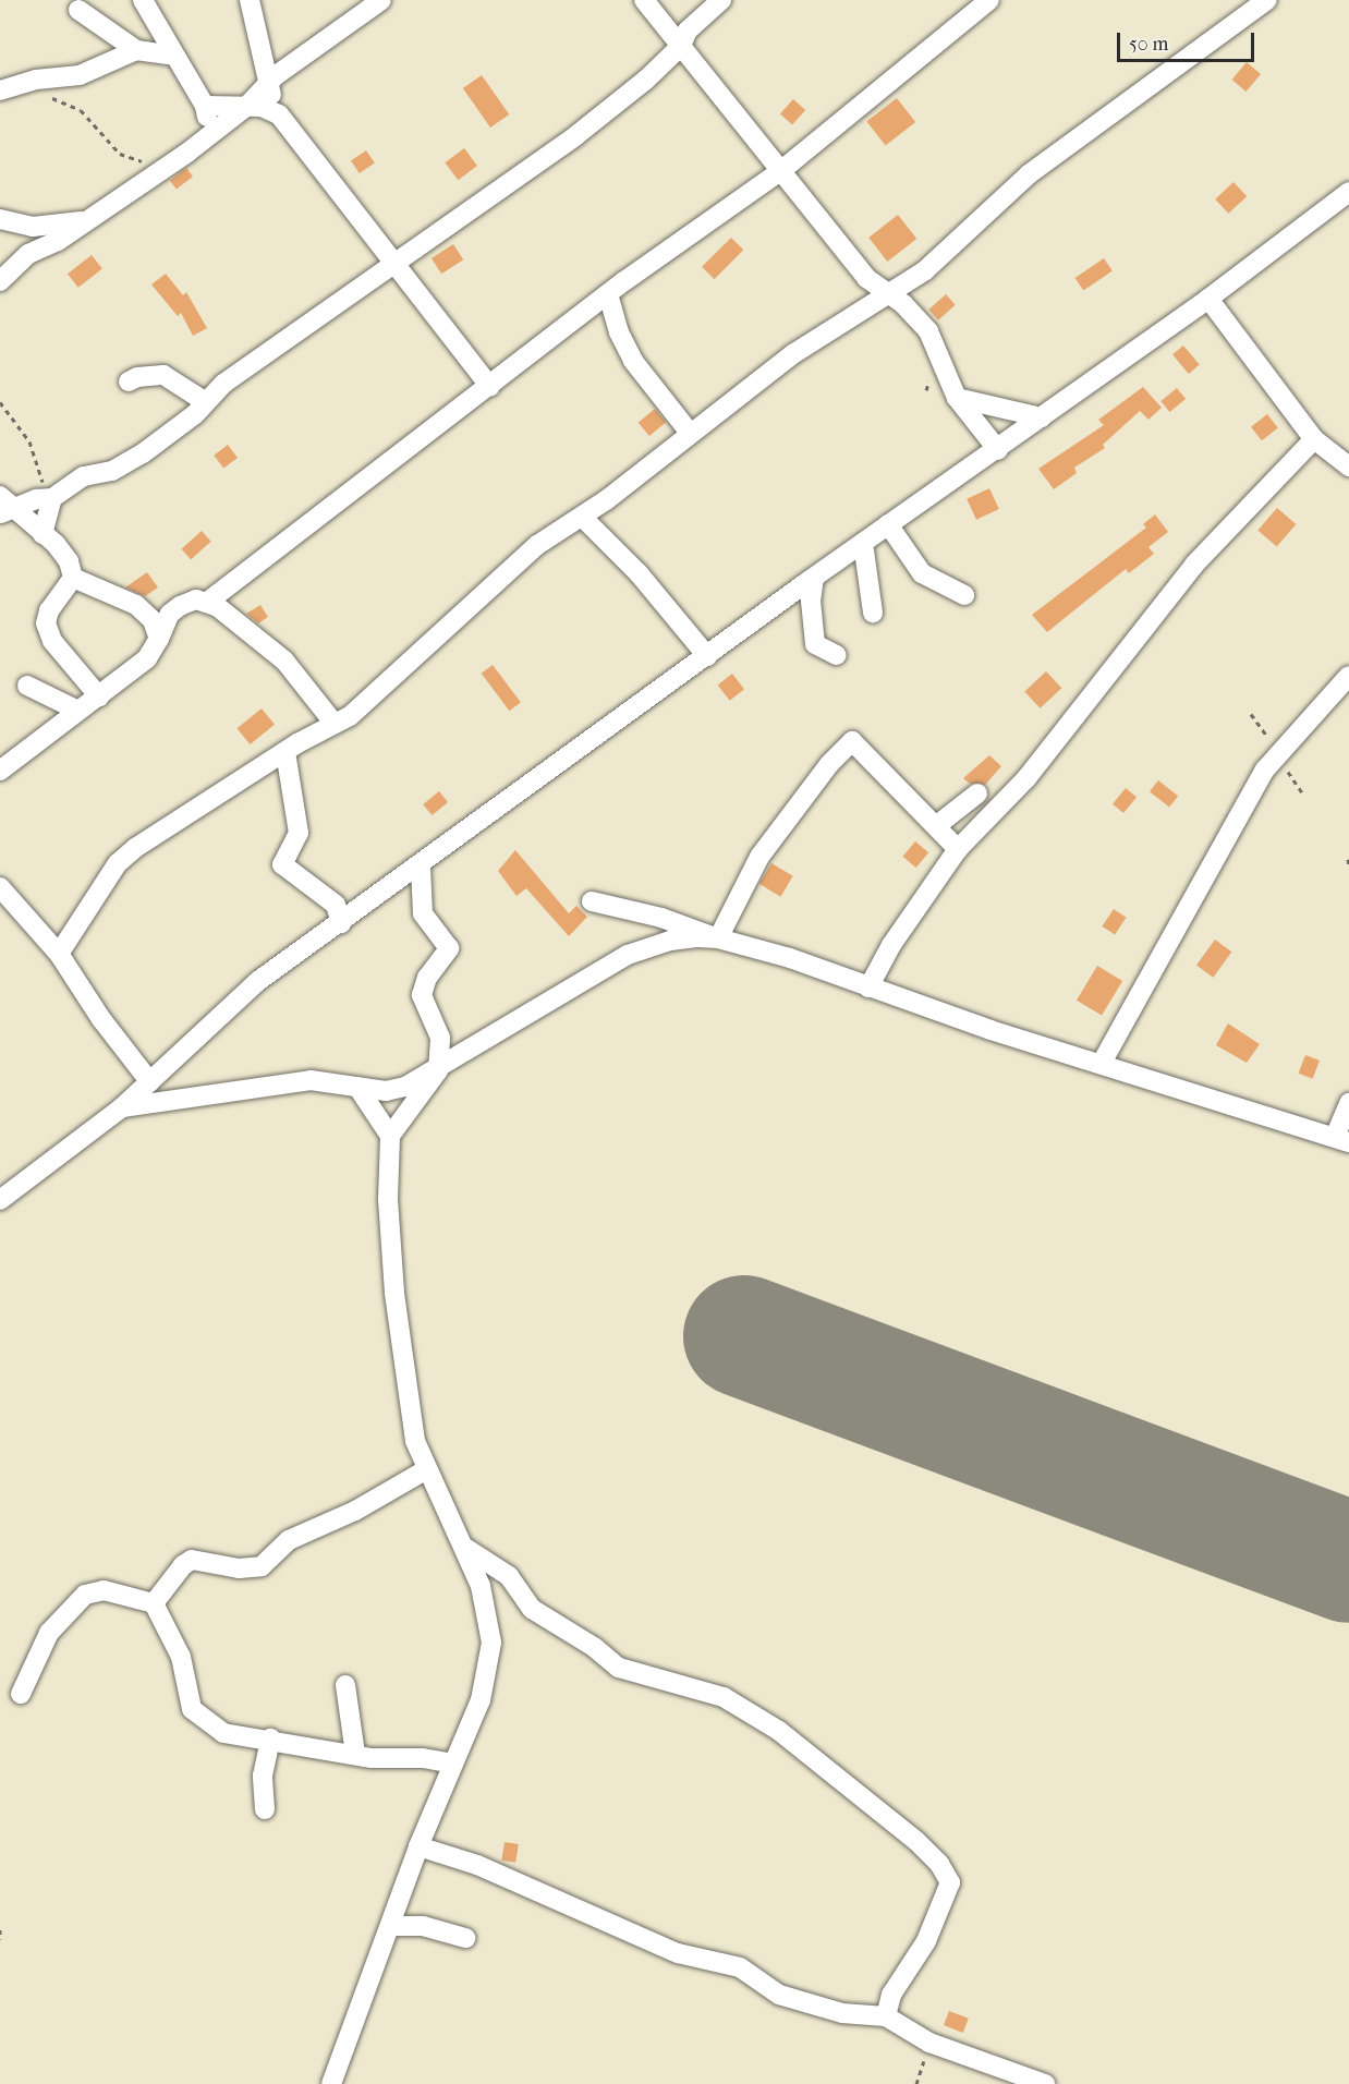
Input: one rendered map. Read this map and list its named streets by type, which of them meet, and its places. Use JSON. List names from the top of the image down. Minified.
{"scale_bar":"50 m"}
